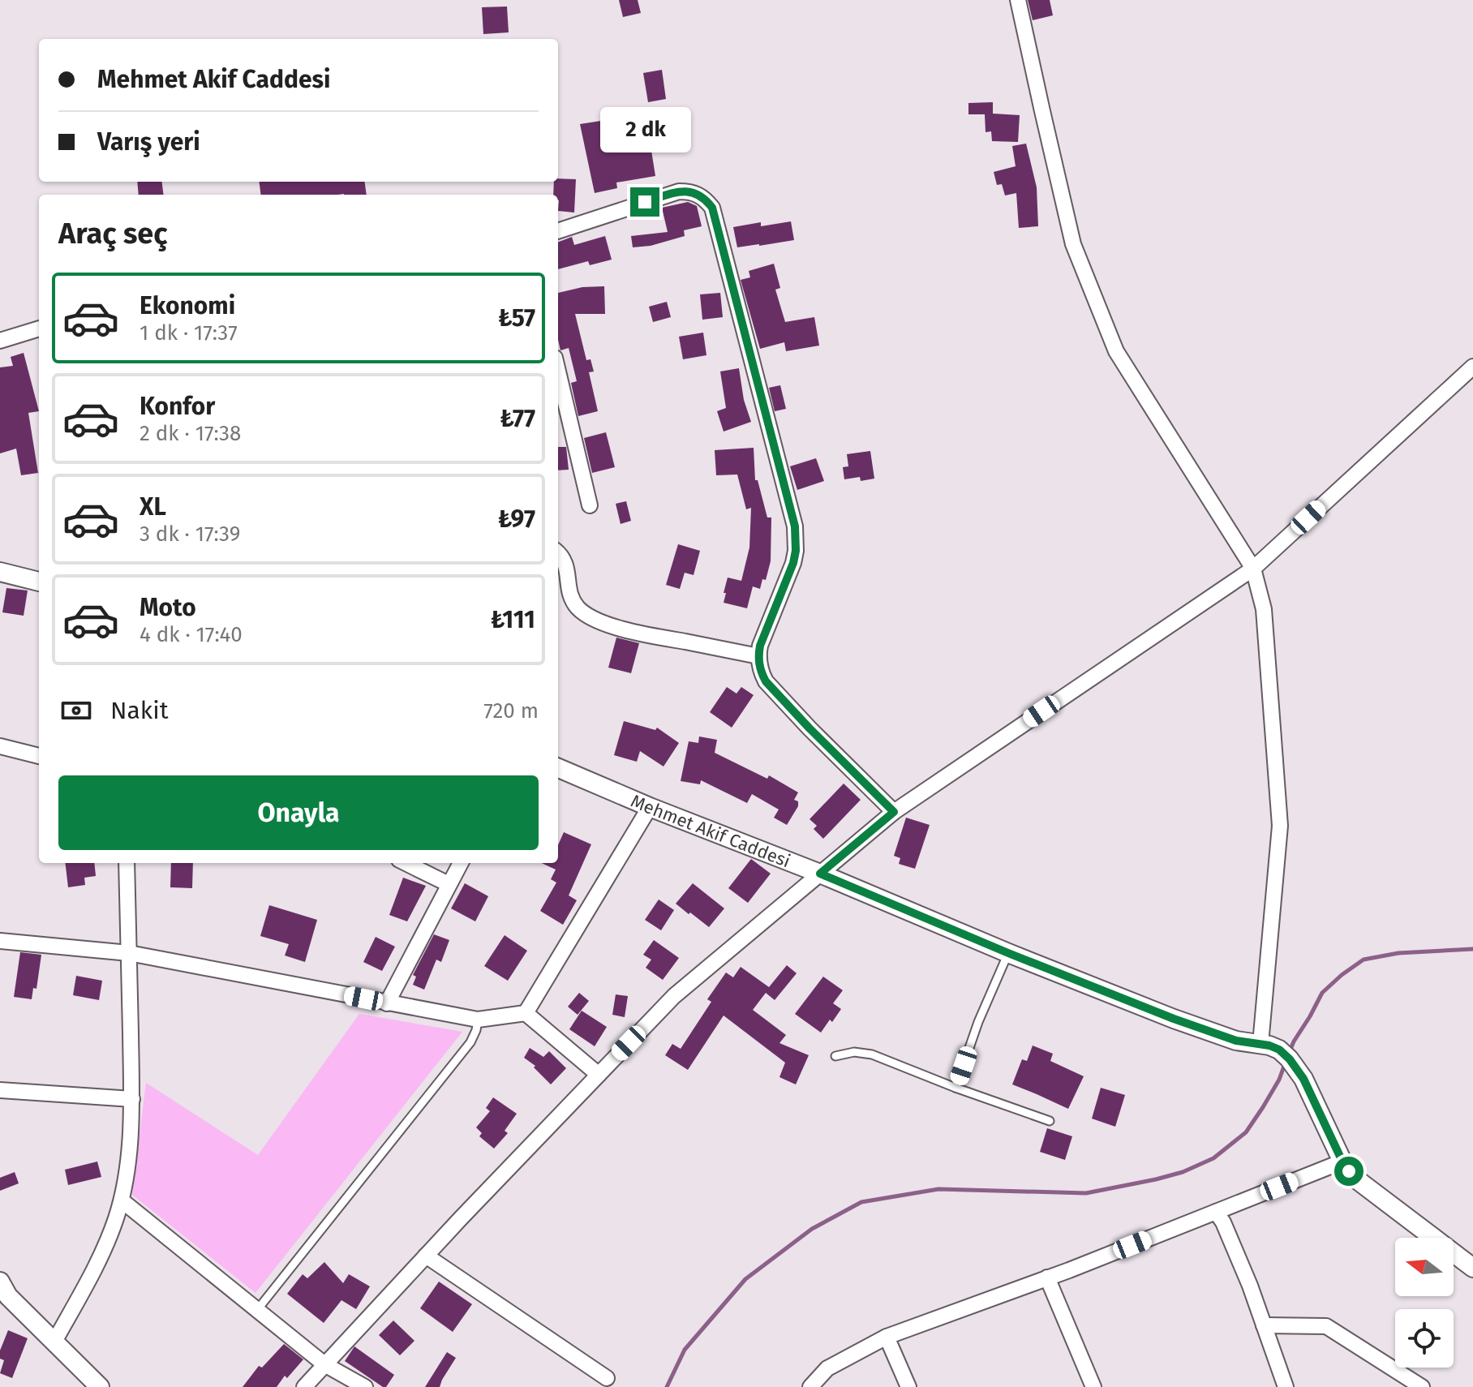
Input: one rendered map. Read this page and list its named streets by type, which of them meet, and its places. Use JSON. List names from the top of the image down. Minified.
{"streets":{"street":["Mehmet Akif Caddesi"]},"north":"left","page":{"banner":["Mehmet Akif Caddesi","Varış yeri"],"bubble":"2 dk","heading":"Araç seç","list":[{"name":"Ekonomi","note":"1 dk · 17:37","value":"₺57"},{"name":"Konfor","note":"2 dk · 17:38","value":"₺77"},{"name":"XL","note":"3 dk · 17:39","value":"₺97"},{"name":"Moto","note":"4 dk · 17:40","value":"₺111"}],"pay":["Nakit","720 m"],"buttons":"Onayla"}}
